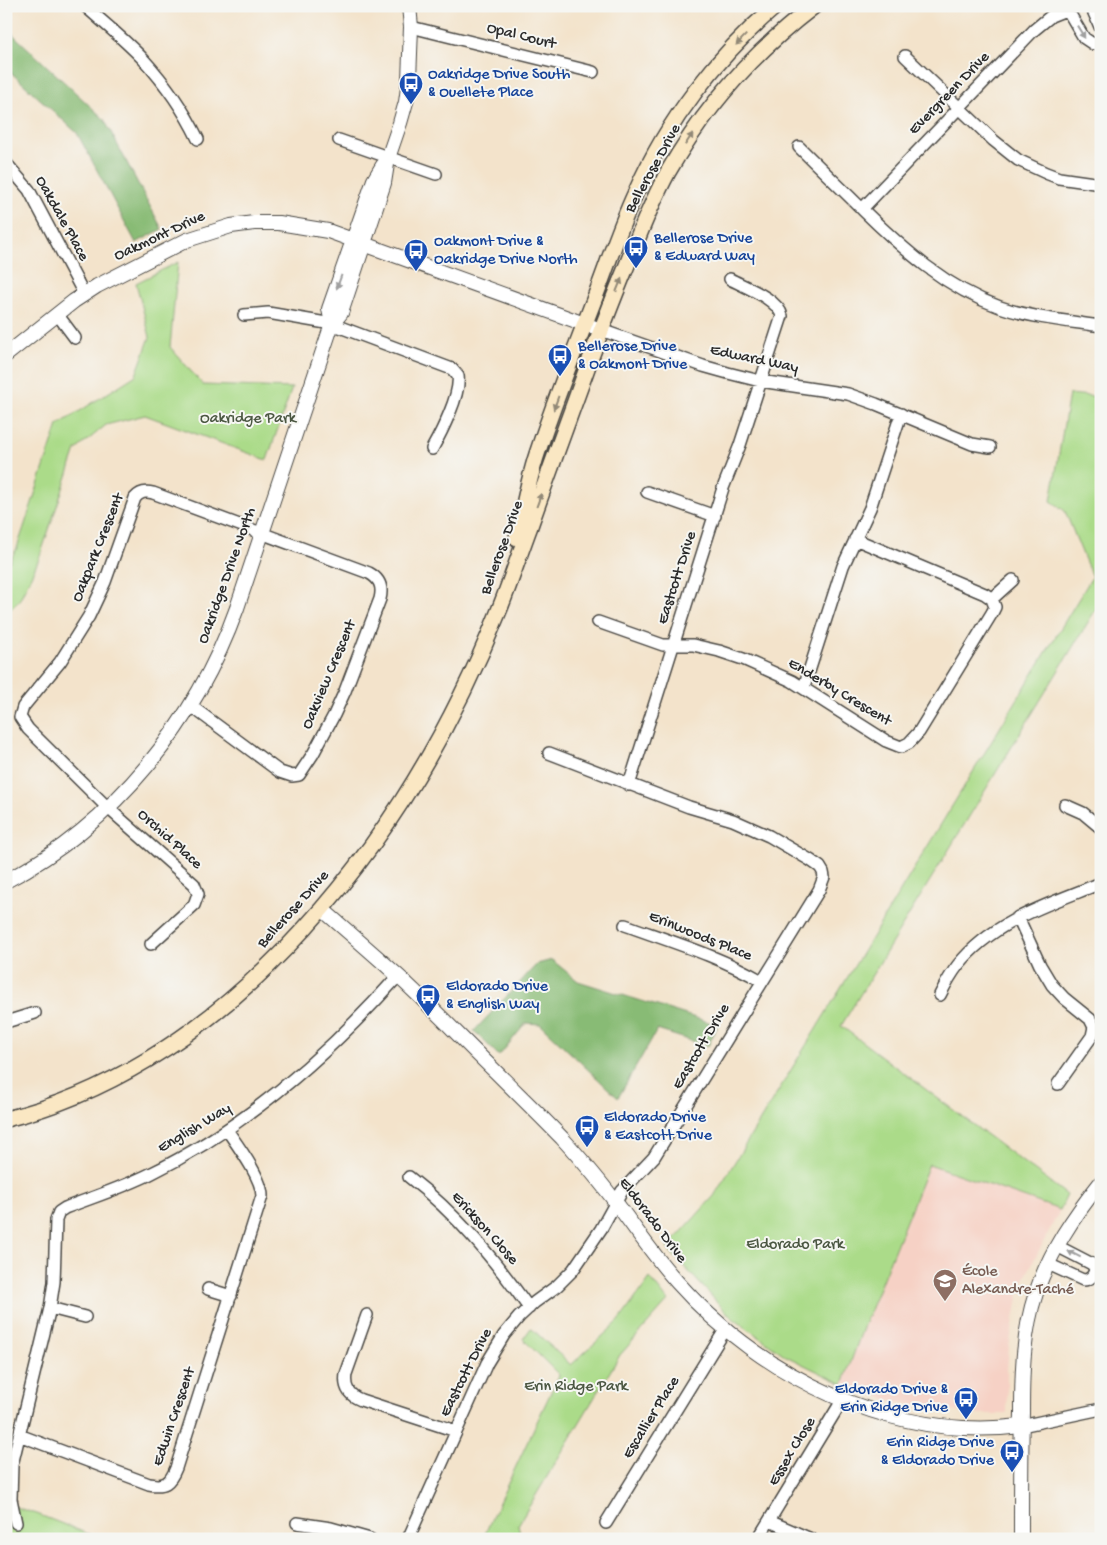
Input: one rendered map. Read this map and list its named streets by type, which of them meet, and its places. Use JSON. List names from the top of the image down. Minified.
{"streets":{"main road":["Bellerose Drive"],"street":["Opal Court","Evergreen Drive","Oakdale Place","Oakmont Drive","Edward Way","Oakpark Crescent","Oakridge Drive North","Eastcott Drive","Oakview Crescent","Enderby Crescent","Orchid Place","Erinwoods Place","English Way","Eldorado Drive","Erickson Close","Edwin Crescent","Escallier Place","Essex Close"]},"crossings":[["Opal Court","Oakridge Drive North"],["Bellerose Drive","Oakmont Drive"],["Bellerose Drive","Edward Way"],["Bellerose Drive","Eldorado Drive"],["Oakdale Place","Oakmont Drive"],["Oakmont Drive","Edward Way"],["Oakmont Drive","Oakridge Drive North"],["Edward Way","Eastcott Drive"],["Oakpark Crescent","Oakridge Drive North"],["Oakpark Crescent","Oakview Crescent"],["Oakpark Crescent","Orchid Place"],["Oakridge Drive North","Oakview Crescent"],["Oakridge Drive North","Orchid Place"],["Eastcott Drive","Enderby Crescent"],["Eastcott Drive","Erinwoods Place"],["Eastcott Drive","Eldorado Drive"],["Eastcott Drive","Erickson Close"],["English Way","Eldorado Drive"],["English Way","Edwin Crescent"],["Eldorado Drive","Escallier Place"],["Eldorado Drive","Essex Close"]],"parks":["Oakridge Park","Eldorado Park","Erin Ridge Park"],"places":{"bus stop":["Oakridge Drive South & Ouellete Place","Bellerose Drive & Edward Way","Oakmont Drive & Oakridge Drive North","Bellerose Drive & Oakmont Drive","Eldorado Drive & English Way","Eldorado Drive & Eastcott Drive","Eldorado Drive & Erin Ridge Drive","Erin Ridge Drive & Eldorado Drive"],"school or university":["École Alexandre-Taché"]}}
